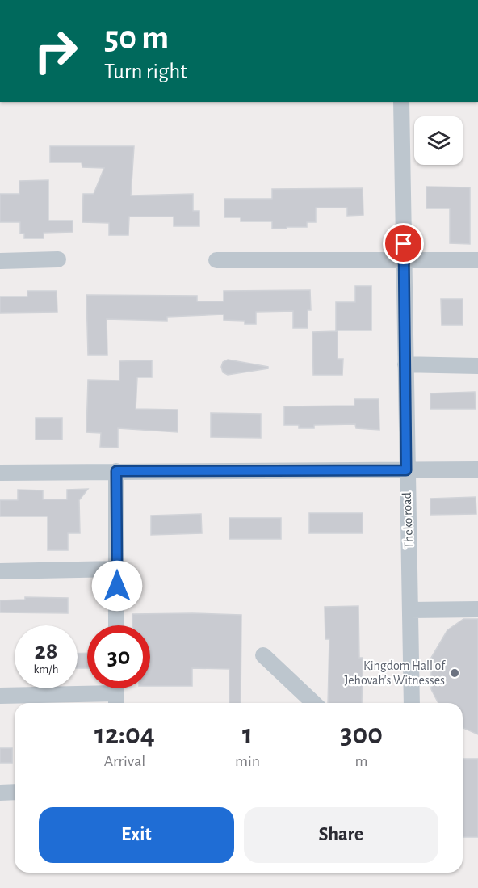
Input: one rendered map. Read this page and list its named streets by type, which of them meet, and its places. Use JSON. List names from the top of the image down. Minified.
{"streets":{"street":["Theko road"]},"places":["Kingdom Hall of Jehovah's Witnesses"],"page":{"turn":["50 m","Turn right"],"speed":"28 km/h","limit":"30","eta":["12:04","Arrival","1","min","300","m"],"buttons":["Exit","Share"]}}
